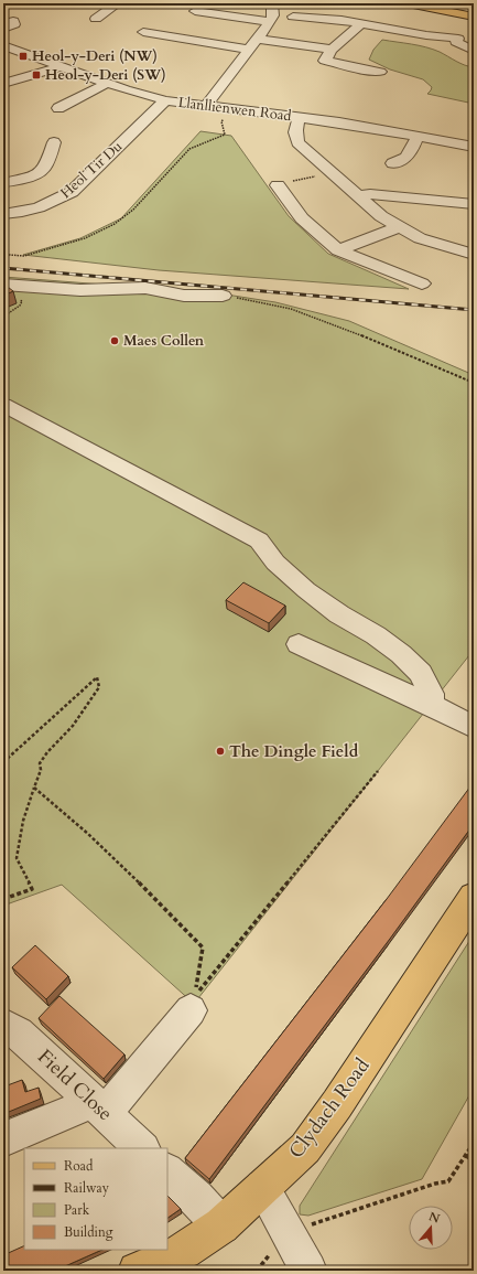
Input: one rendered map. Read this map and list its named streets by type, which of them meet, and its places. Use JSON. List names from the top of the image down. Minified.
{"streets":{"main road":["Clydach Road"],"street":["Llanllienwen Road","Heol Tir Du","Field Close"]},"crossings":[["Llanllienwen Road","Heol Tir Du"]],"places":{"transit":["Heol-y-Deri (NW)","Heol-y-Deri (SW)"],"other":["Maes Collen","The Dingle Field"]},"legend":["Road","Railway","Park","Building"],"north":"top"}
